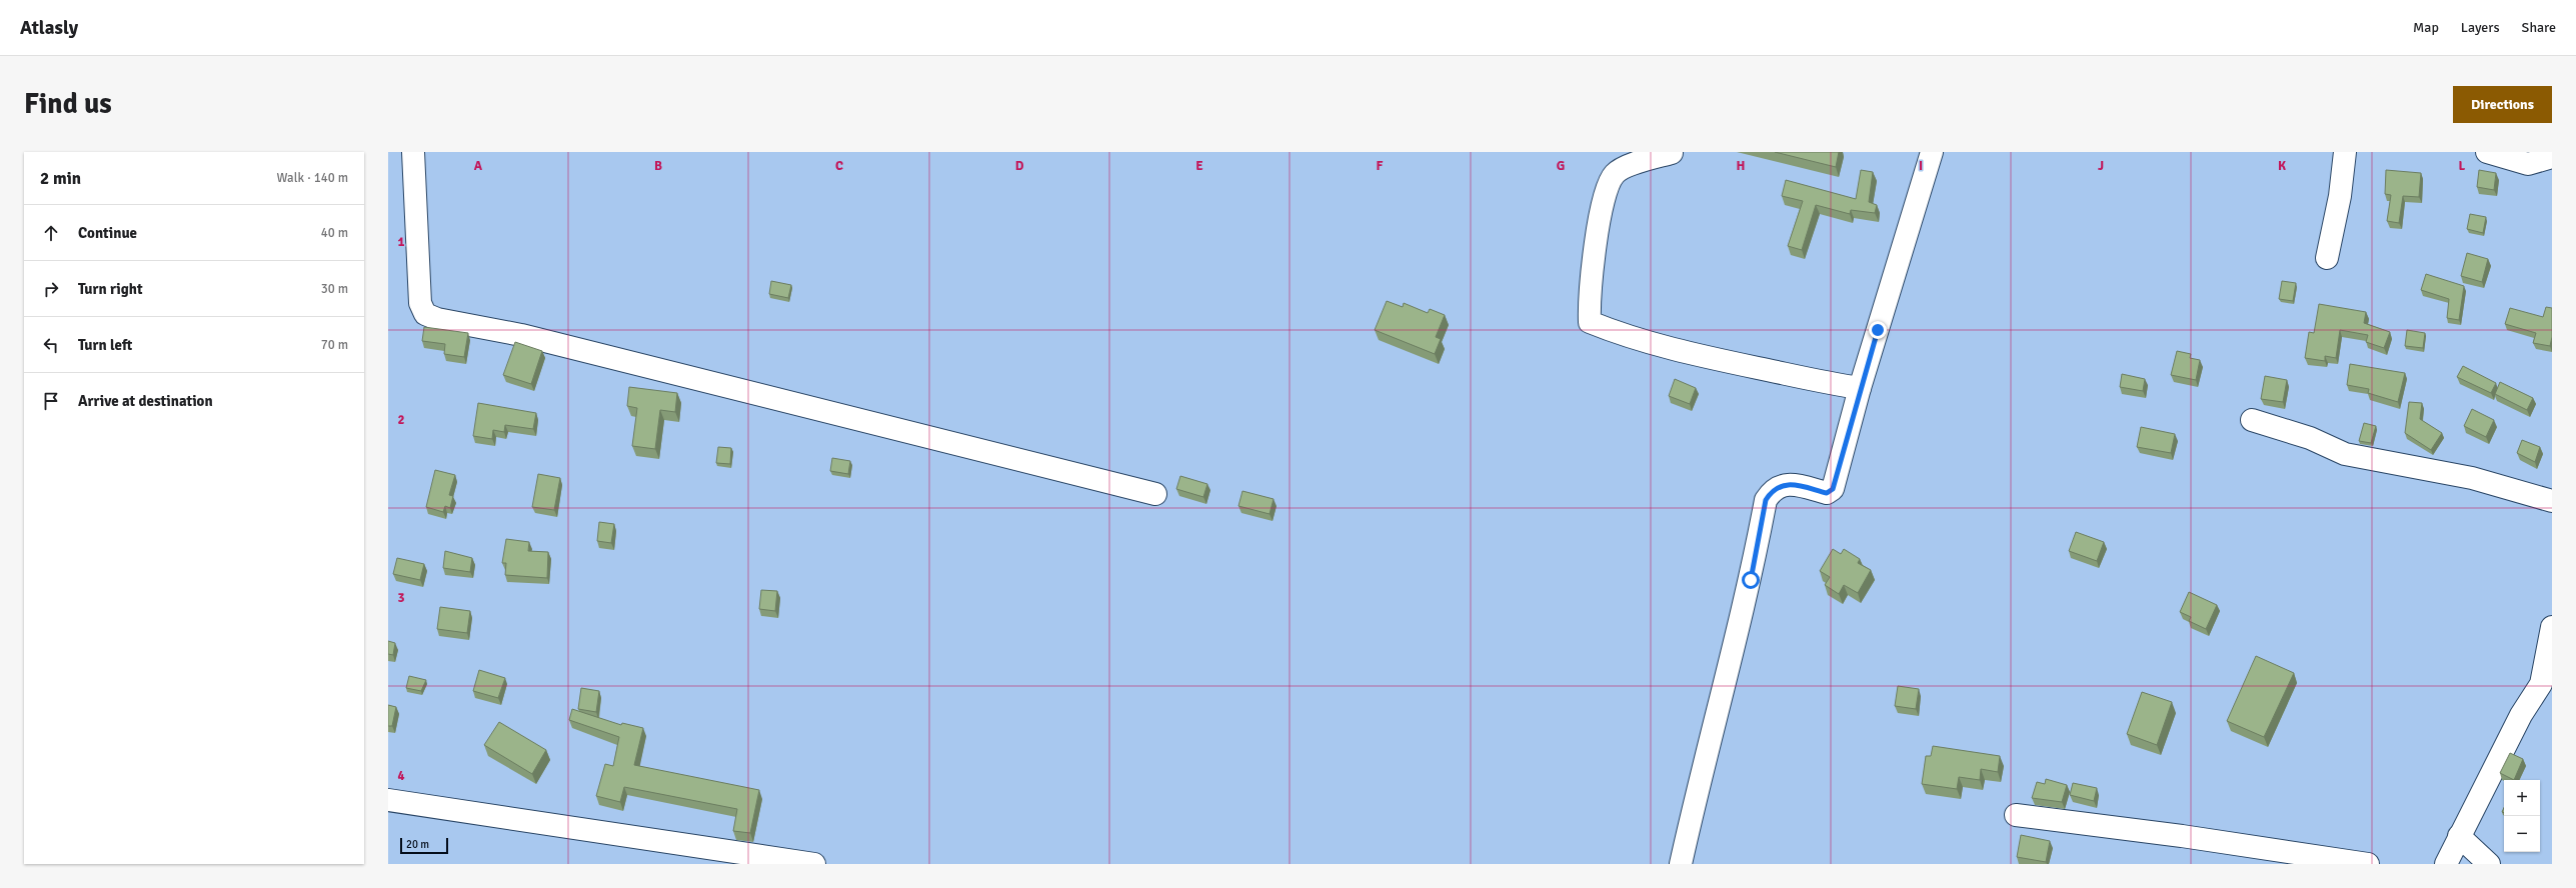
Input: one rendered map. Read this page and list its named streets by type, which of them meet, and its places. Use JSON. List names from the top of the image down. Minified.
{"scale_bar":"20 m","page":{"header":"Atlasly","nav":["Map","Layers","Share"],"buttons":"Directions","title":"Find us","heading":["2 min","Walk · 140 m"],"list":[["Continue","40 m"],["Turn right","30 m"],["Turn left","70 m"],"Arrive at destination"],"map_buttons":["+","−"],"scale":"20 m"},"grid":{"columns":["A","B","C","D","E","F","G","H","I","J","K","L"],"rows":["1","2","3","4"]}}
